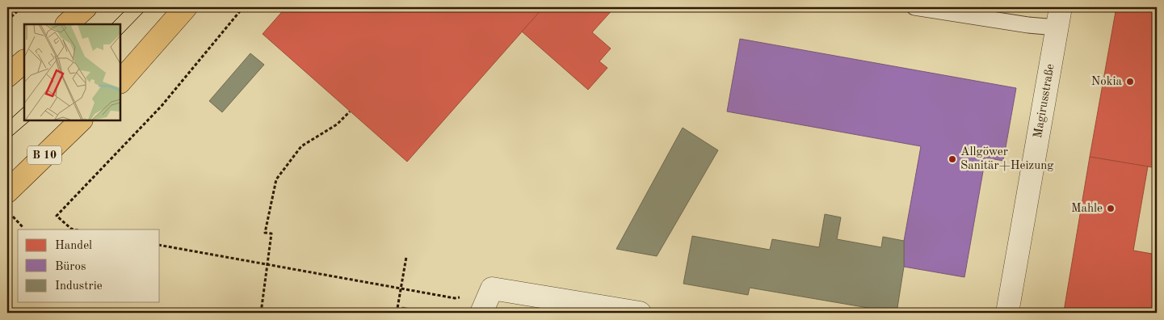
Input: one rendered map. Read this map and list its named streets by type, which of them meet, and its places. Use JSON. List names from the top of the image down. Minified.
{"streets":{"main road":["B 10"],"street":["Magirusstraße"]},"places":["Nokia","Allgöwer Sanitär+Heizung","Mahle"],"legend":["Handel","Büros","Industrie"]}
